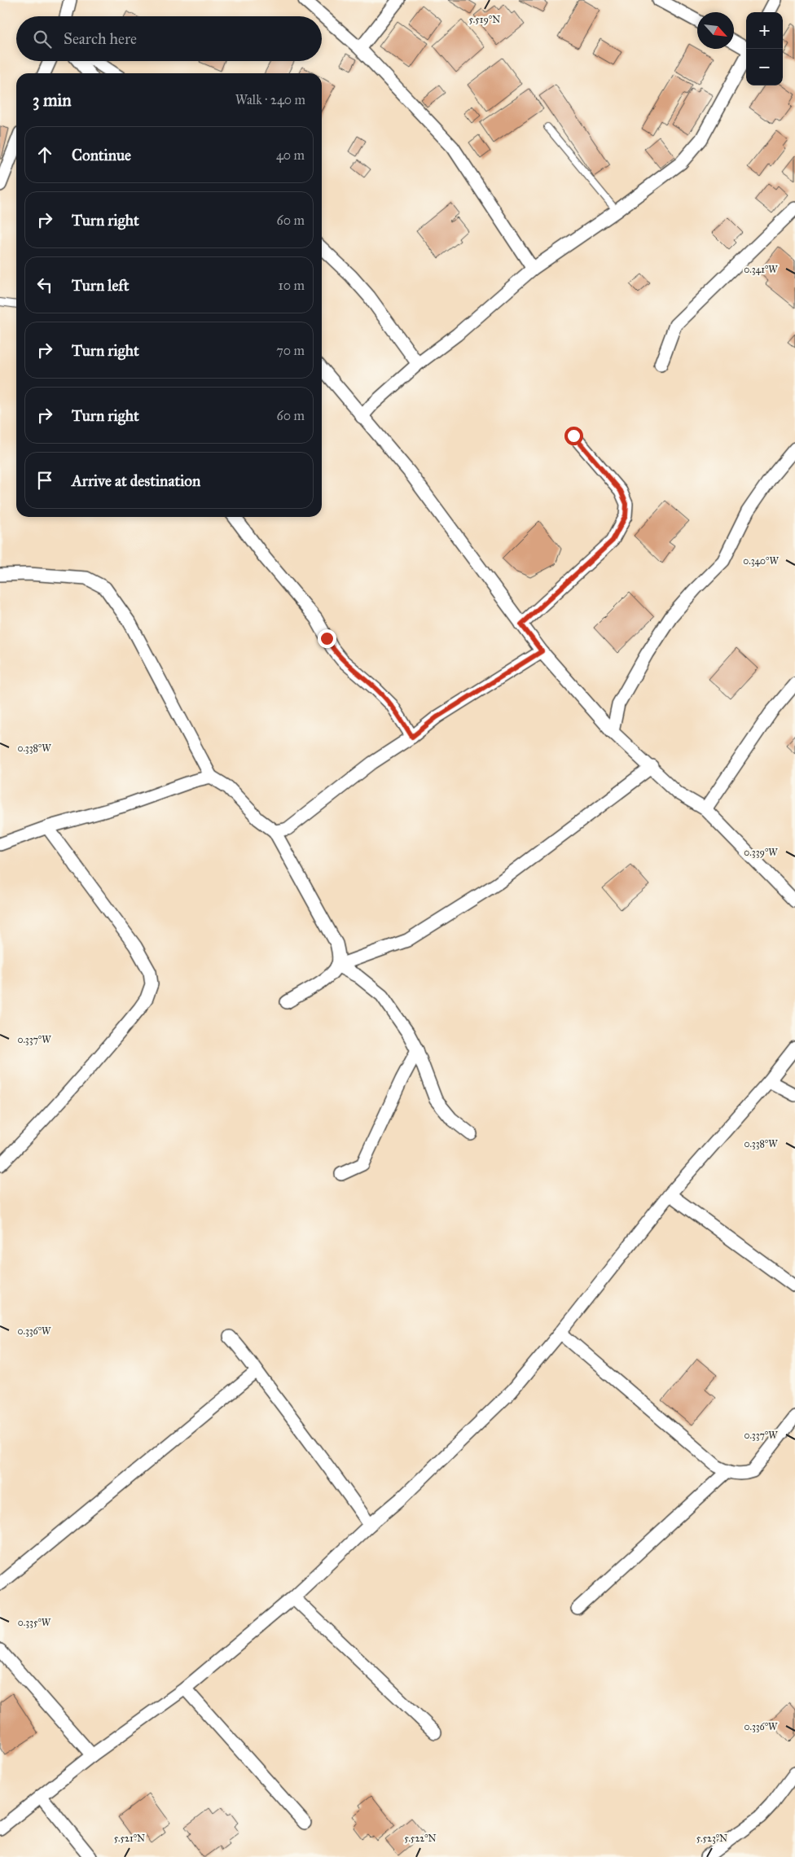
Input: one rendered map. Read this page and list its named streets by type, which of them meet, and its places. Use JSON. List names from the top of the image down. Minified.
{"north":"bottom right","page":{"map_buttons":["+","−"],"search":"Search here","heading":["3 min","Walk · 240 m"],"list":[["Continue","40 m"],["Turn right","60 m"],["Turn left","10 m"],["Turn right","70 m"],["Turn right","60 m"],"Arrive at destination"]},"coordinates":["5.519°N","0.341°W","0.340°W","0.338°W","0.339°W","0.337°W","0.336°W","0.335°W","5.521°N","5.522°N","5.523°N"]}
